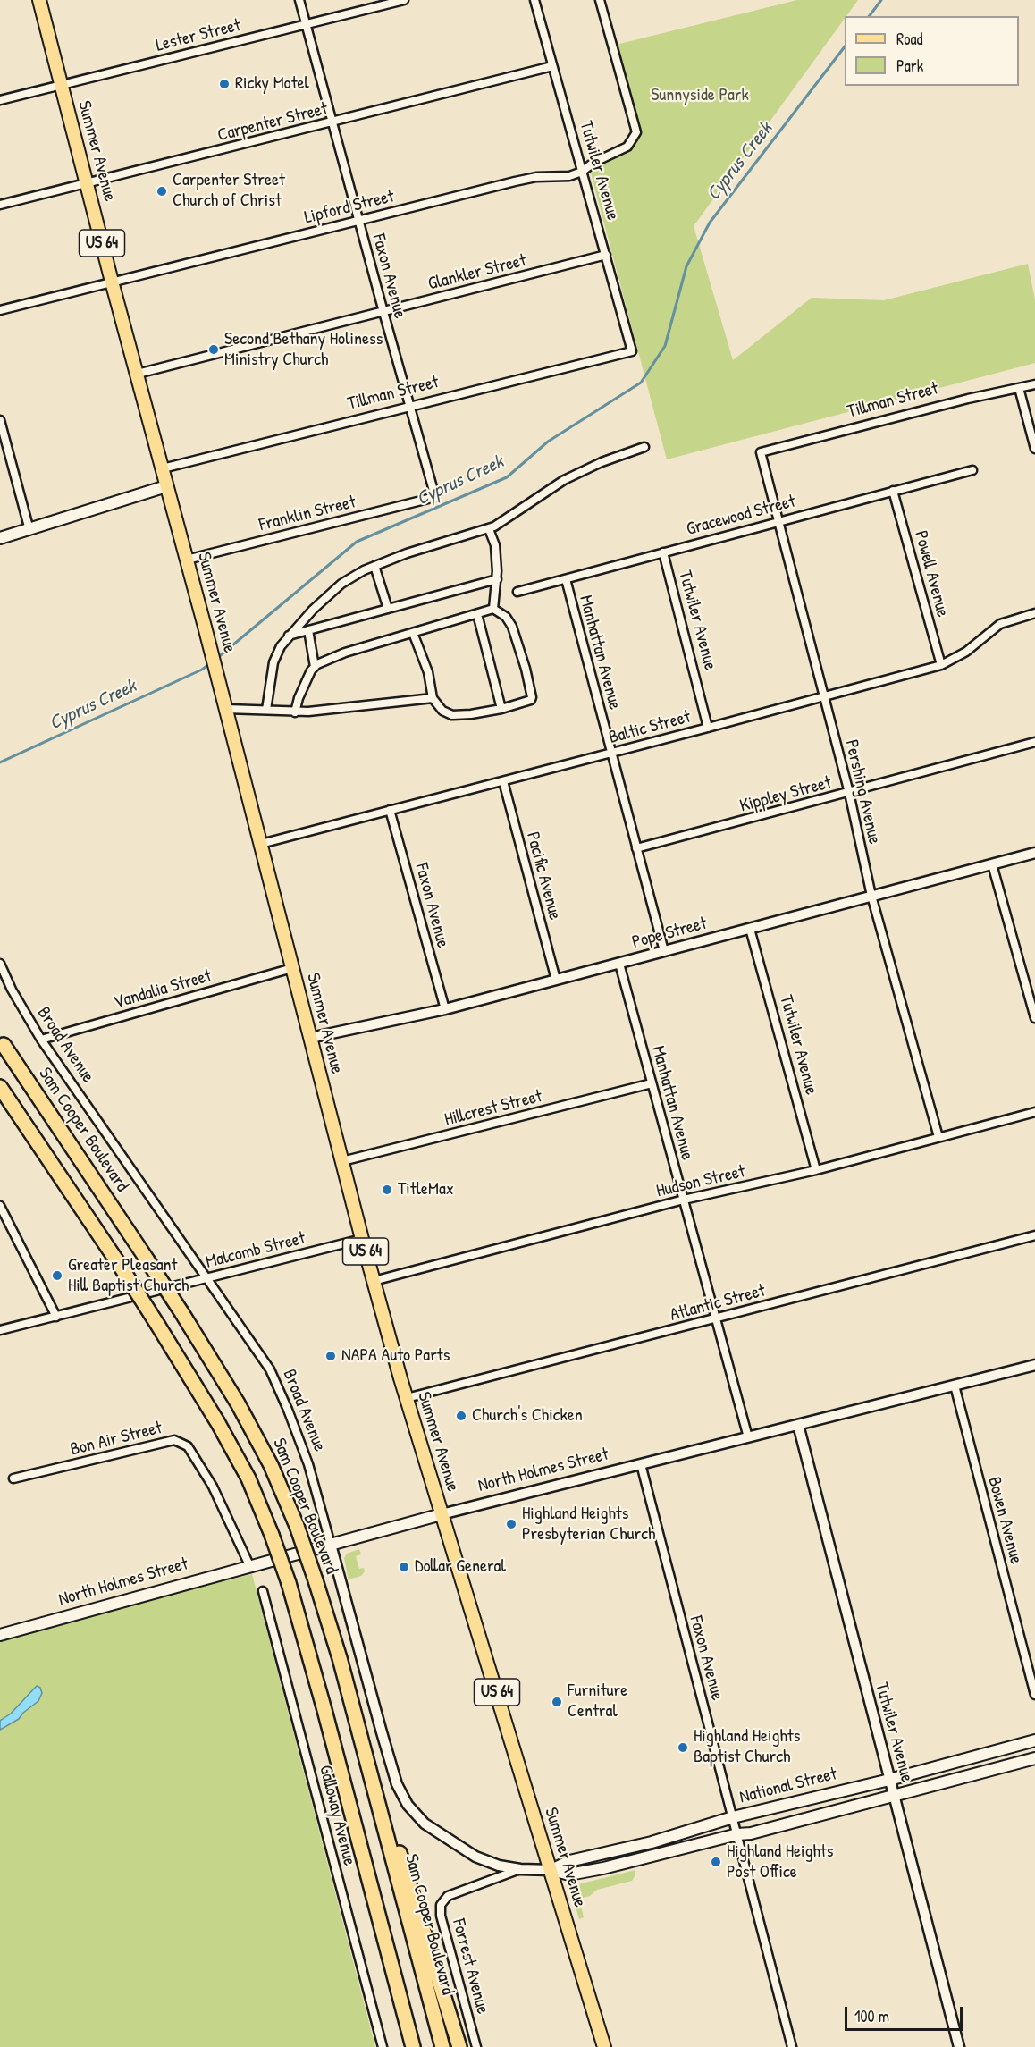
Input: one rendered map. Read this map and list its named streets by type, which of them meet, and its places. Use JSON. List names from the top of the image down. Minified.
{"streets":{"highway":["Sam Cooper Boulevard"],"main road":["Summer Avenue","US 64","North Holmes Street","National Street"],"street":["Lester Street","Carpenter Street","Tutwiler Avenue","Lipford Street","Glankler Street","Faxon Avenue","Tillman Street","Franklin Street","Gracewood Street","Powell Avenue","Manhattan Avenue","Baltic Street","Pershing Avenue","Kippley Street","Pacific Avenue","Pope Street","Vandalia Street","Broad Avenue","Hillcrest Street","Hudson Street","Malcomb Street","Atlantic Street","Bon Air Street","Bowen Avenue","Galloway Avenue","Forrest Avenue"]},"crossings":[["Lester Street","Summer Avenue"],["Lester Street","Faxon Avenue"],["Carpenter Street","Summer Avenue"],["Carpenter Street","Tutwiler Avenue"],["Carpenter Street","Faxon Avenue"],["Summer Avenue","Lipford Street"],["Summer Avenue","Glankler Street"],["Summer Avenue","Tillman Street"],["Summer Avenue","Franklin Street"],["Summer Avenue","Baltic Street"],["Summer Avenue","Pope Street"],["Summer Avenue","Vandalia Street"],["Summer Avenue","Hillcrest Street"],["Summer Avenue","Hudson Street"],["Summer Avenue","Malcomb Street"],["Summer Avenue","Atlantic Street"],["Summer Avenue","North Holmes Street"],["Summer Avenue","National Street"],["Tutwiler Avenue","Lipford Street"],["Tutwiler Avenue","Glankler Street"],["Tutwiler Avenue","Tillman Street"],["Tutwiler Avenue","Gracewood Street"],["Tutwiler Avenue","Baltic Street"],["Tutwiler Avenue","Pope Street"],["Tutwiler Avenue","Hudson Street"],["Tutwiler Avenue","North Holmes Street"],["Tutwiler Avenue","National Street"],["Lipford Street","Faxon Avenue"],["Glankler Street","Faxon Avenue"],["Faxon Avenue","Tillman Street"],["Faxon Avenue","Franklin Street"],["Faxon Avenue","Baltic Street"],["Faxon Avenue","Pope Street"],["Faxon Avenue","North Holmes Street"],["Faxon Avenue","National Street"],["Tillman Street","Pershing Avenue"],["Gracewood Street","Powell Avenue"],["Gracewood Street","Manhattan Avenue"],["Gracewood Street","Pershing Avenue"],["Powell Avenue","Baltic Street"],["Manhattan Avenue","Baltic Street"],["Manhattan Avenue","Kippley Street"],["Manhattan Avenue","Pope Street"],["Manhattan Avenue","Hillcrest Street"],["Manhattan Avenue","Hudson Street"],["Manhattan Avenue","Atlantic Street"],["Manhattan Avenue","North Holmes Street"],["Baltic Street","Pershing Avenue"],["Baltic Street","Pacific Avenue"],["Pershing Avenue","Kippley Street"],["Pershing Avenue","Pope Street"],["Pershing Avenue","Hudson Street"],["Pacific Avenue","Pope Street"],["Vandalia Street","Broad Avenue"],["Broad Avenue","Malcomb Street"],["Broad Avenue","North Holmes Street"],["Broad Avenue","National Street"],["Bon Air Street","North Holmes Street"],["North Holmes Street","Bowen Avenue"],["National Street","Forrest Avenue"]],"water":["Cyprus Creek"],"parks":["Sunnyside Park"],"places":["Ricky Motel","Carpenter Street Church of Christ","Second Bethany Holiness Ministry Church","TitleMax","Greater Pleasant Hill Baptist Church","NAPA Auto Parts","Church's Chicken","Highland Heights Presbyterian Church","Dollar General","Furniture Central","Highland Heights Baptist Church","Highland Heights Post Office"],"legend":["Road","Park"],"scale_bar":"100 m"}
